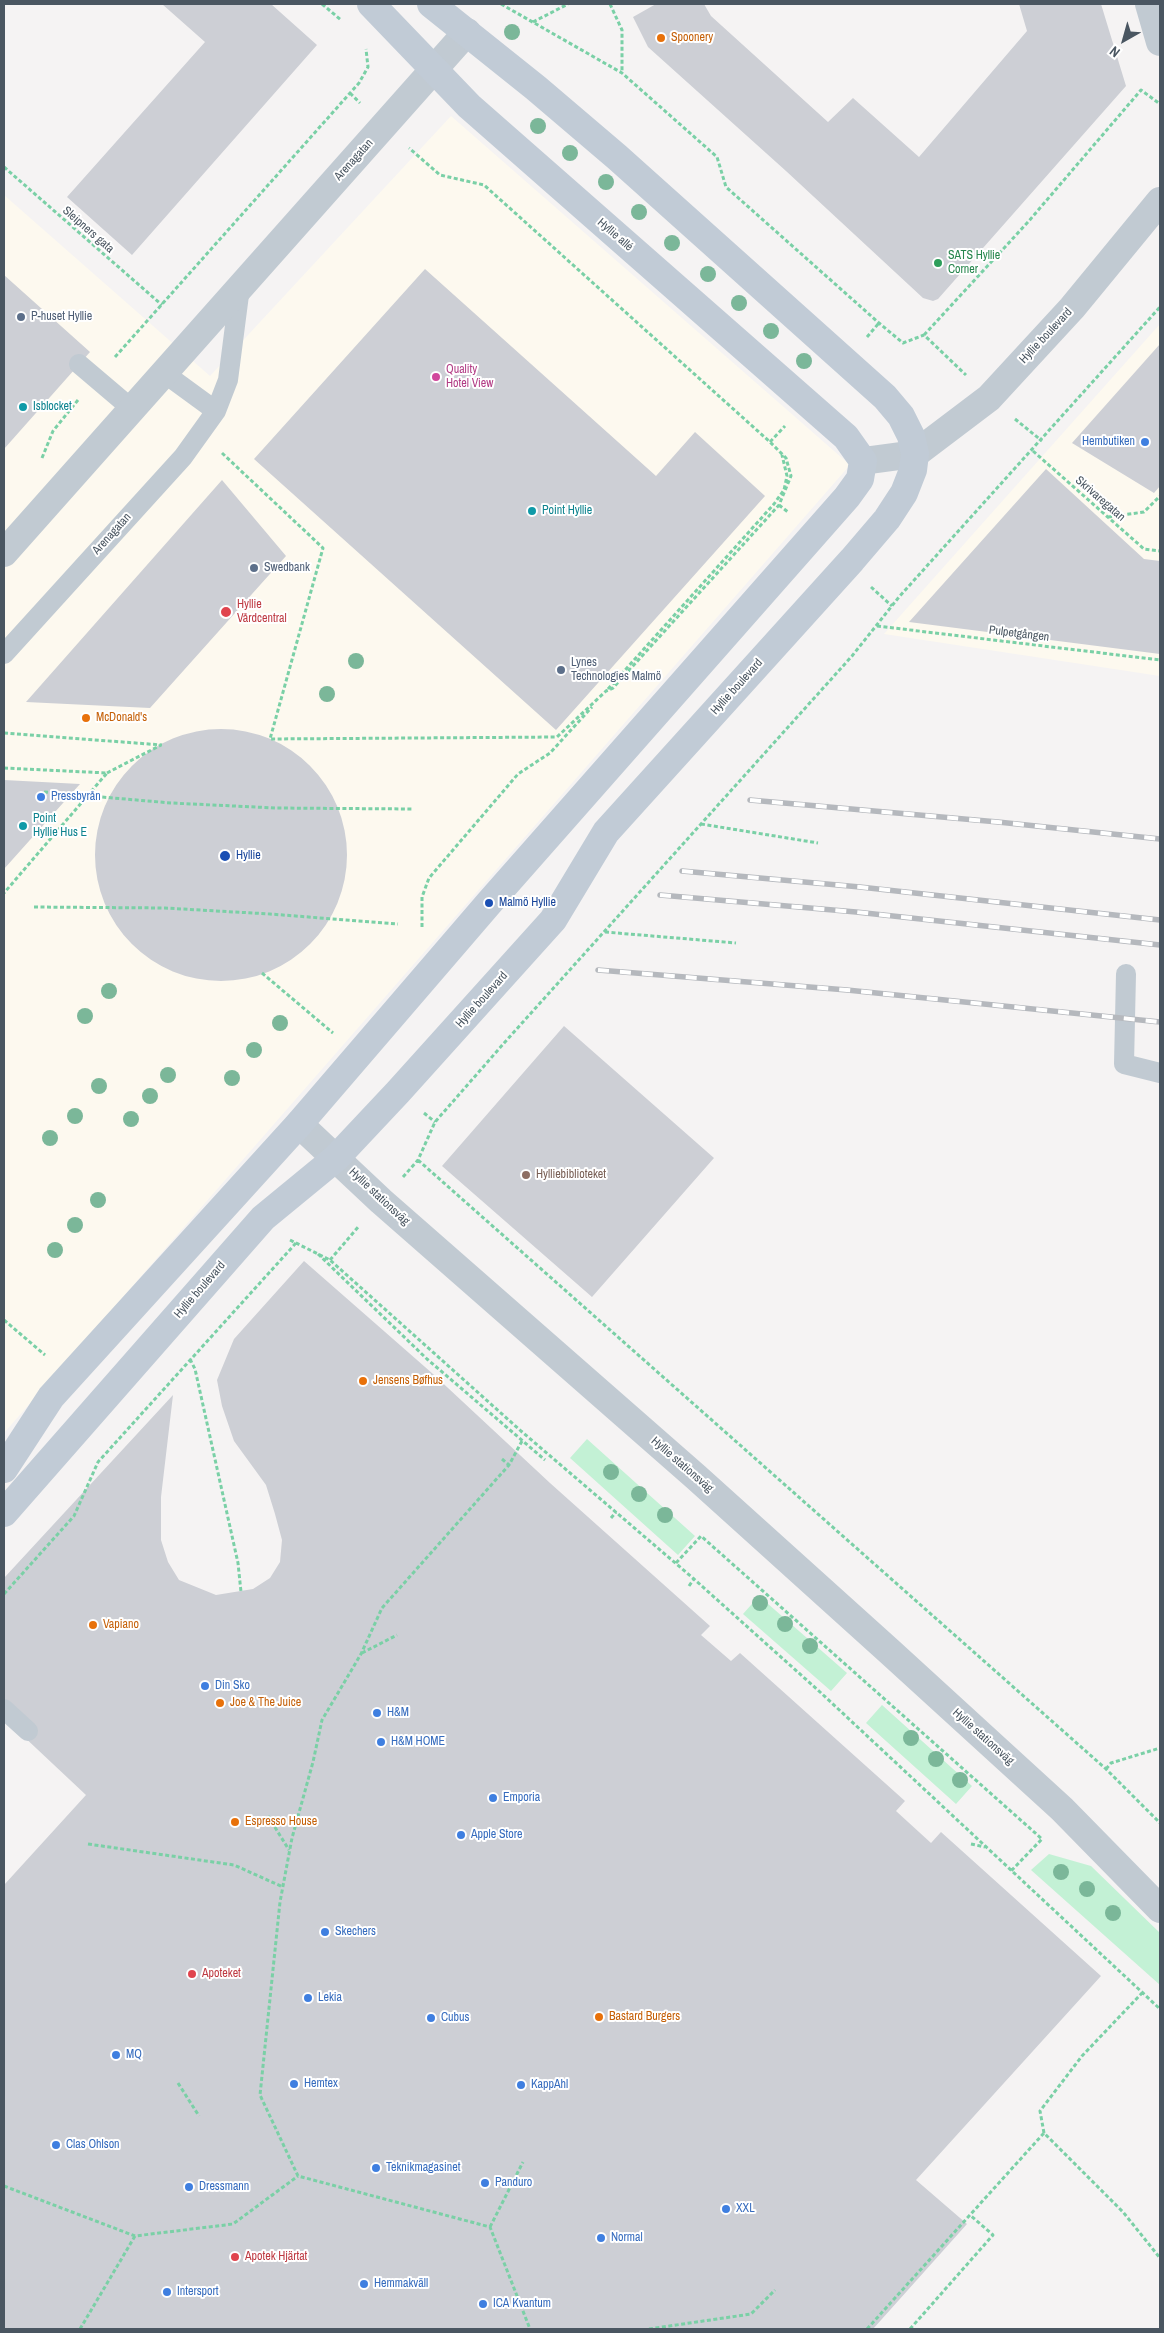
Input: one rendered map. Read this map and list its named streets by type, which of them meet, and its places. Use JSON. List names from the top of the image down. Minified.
{"streets":{"street":["Arenagatan","Hyllie allé","Hyllie boulevard","Hyllie stationsväg"],"path":["Sleipners gata","Skrivaregatan","Pulpetgången"]},"crossings":[["Arenagatan","Hyllie allé"],["Hyllie boulevard","Hyllie stationsväg"]],"places":["Spoonery","SATS Hyllie Corner","P-huset Hyllie","Quality Hotel View","Isblocket","Hembutiken","Point Hyllie","Swedbank","Hyllie Vårdcentral","Lynes Technologies Malmö","McDonald's","Pressbyrån","Point Hyllie Hus E","Hyllie","Malmö Hyllie","Hylliebiblioteket","Jensens Bøfhus","Vapiano","Din Sko","Joe & The Juice","H&M","H&M HOME","Emporia","Espresso House","Apple Store","Skechers","Apoteket","Lekia","Bastard Burgers","Cubus","MQ","Hemtex","KappAhl","Clas Ohlson","Teknikmagasinet","Panduro","Dressmann","XXL","Normal","Apotek Hjärtat","Hemmakväll","Intersport","ICA Kvantum"],"north":"bottom left"}
